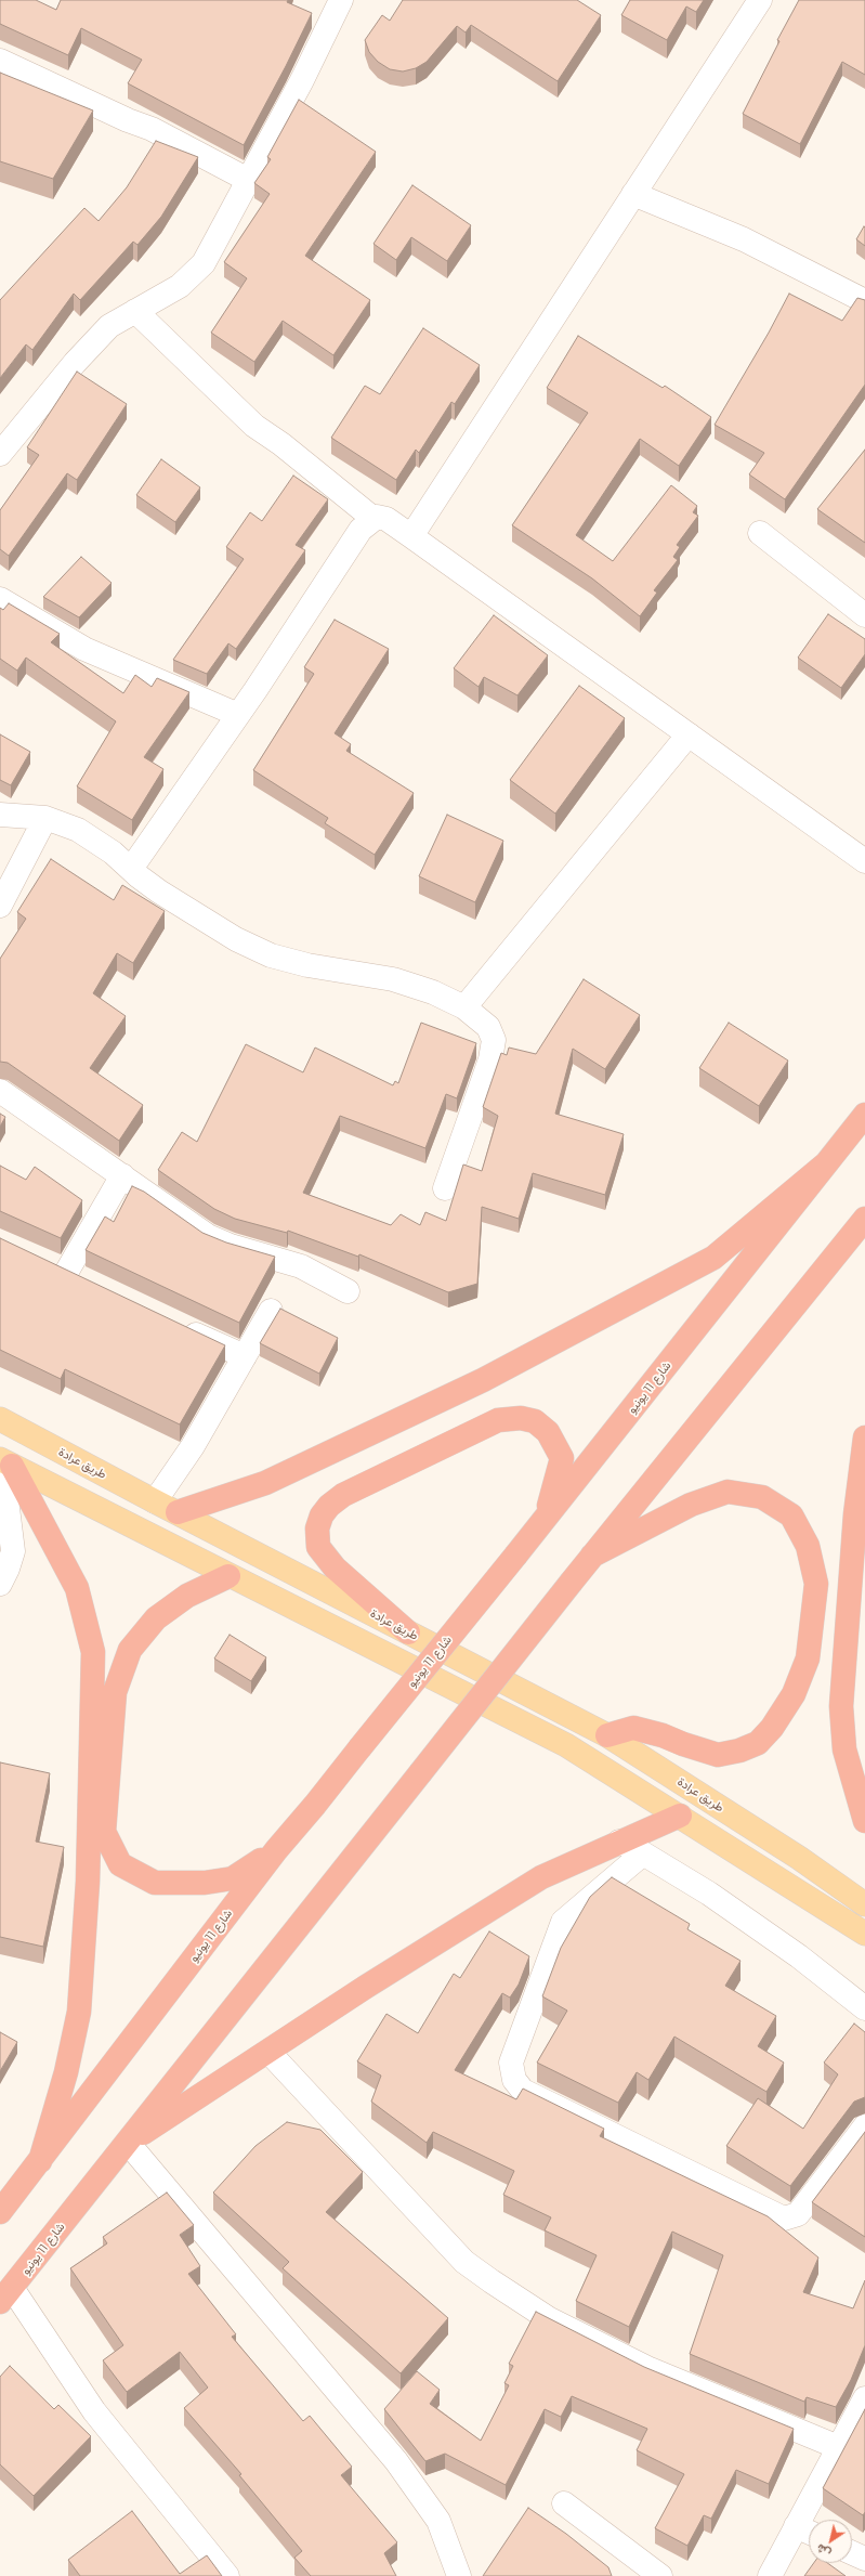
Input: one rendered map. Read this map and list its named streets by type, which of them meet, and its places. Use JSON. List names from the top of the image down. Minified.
{"streets":{"highway":["شارع 11 يونيو"],"main road":["طريق عرادة"]},"north":"bottom left"}
